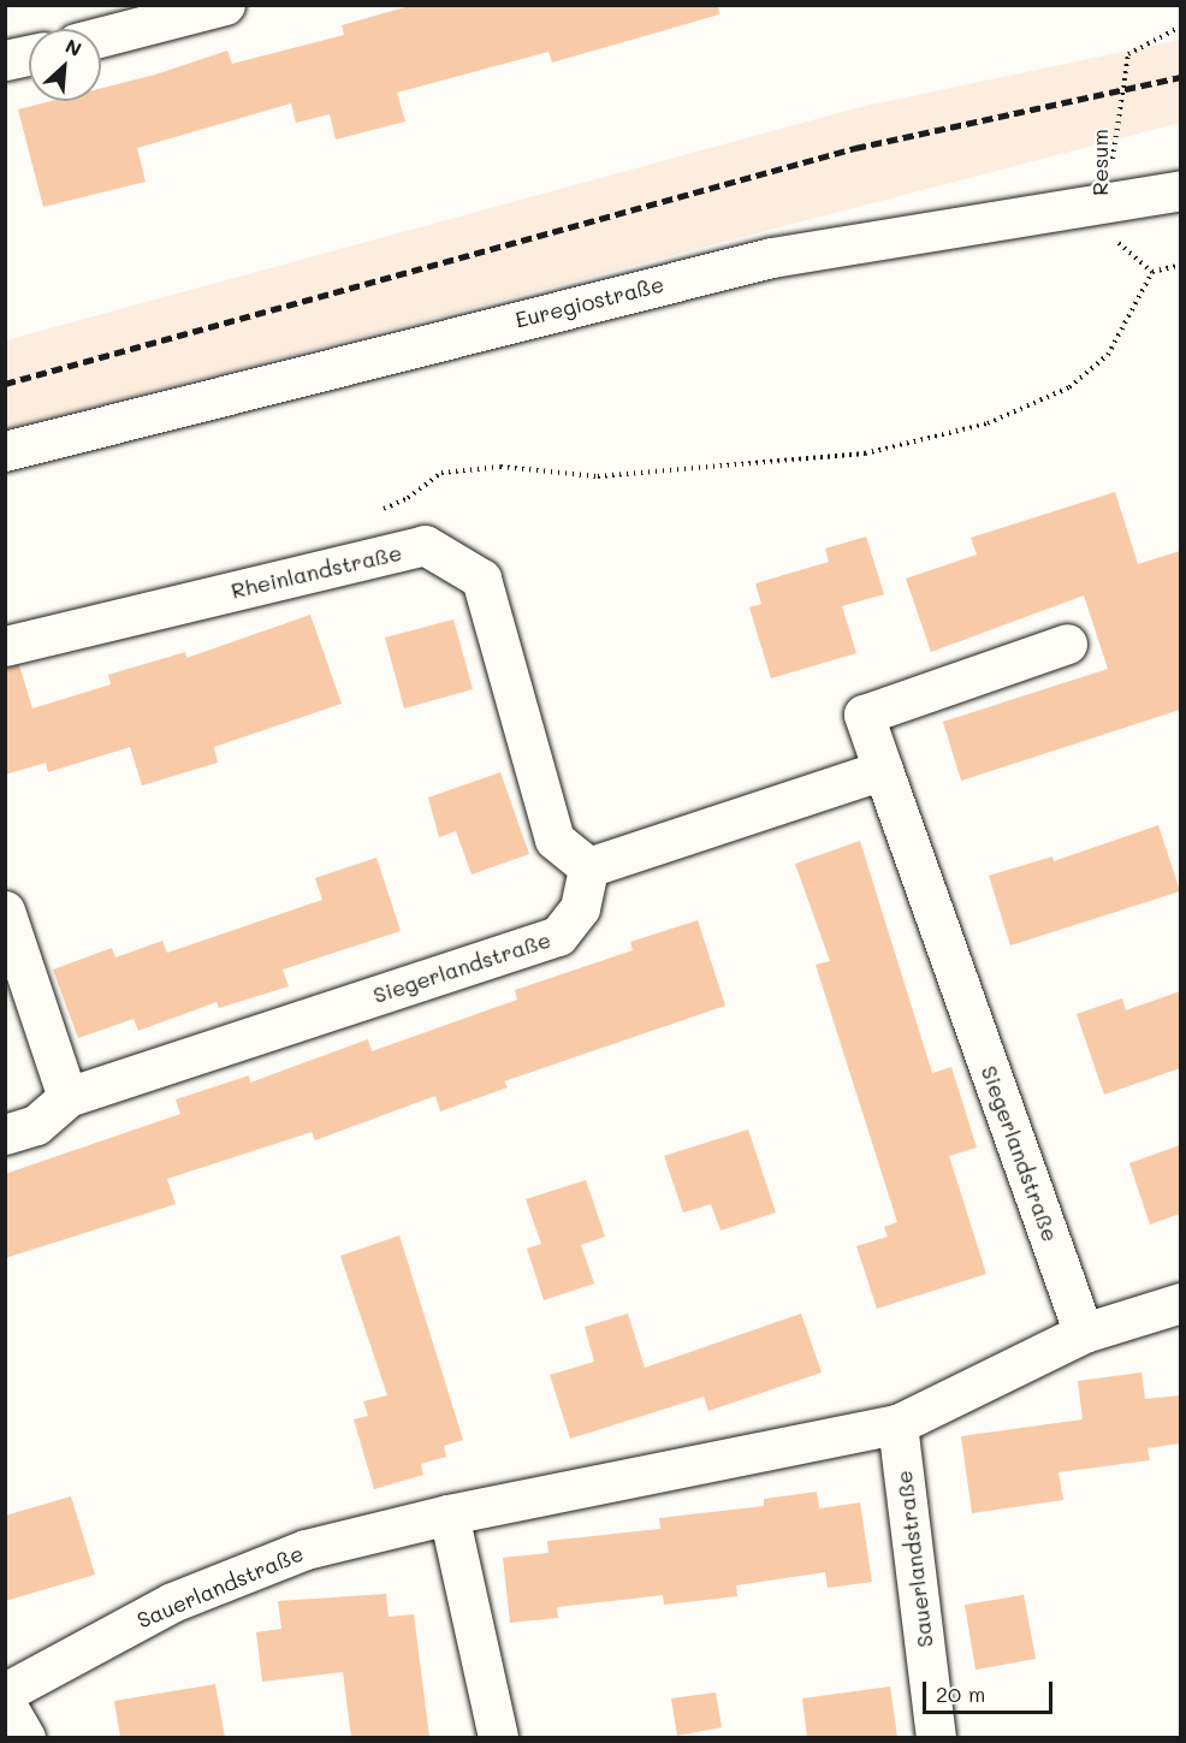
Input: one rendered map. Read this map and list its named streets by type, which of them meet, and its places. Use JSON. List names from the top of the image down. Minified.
{"streets":{"street":["Euregiostraße","Rheinlandstraße","Siegerlandstraße","Sauerlandstraße"],"path":["Resum"]},"crossings":[["Resum","Euregiostraße"],["Rheinlandstraße","Siegerlandstraße"],["Siegerlandstraße","Sauerlandstraße"]],"scale_bar":"20 m","north":"top right"}
